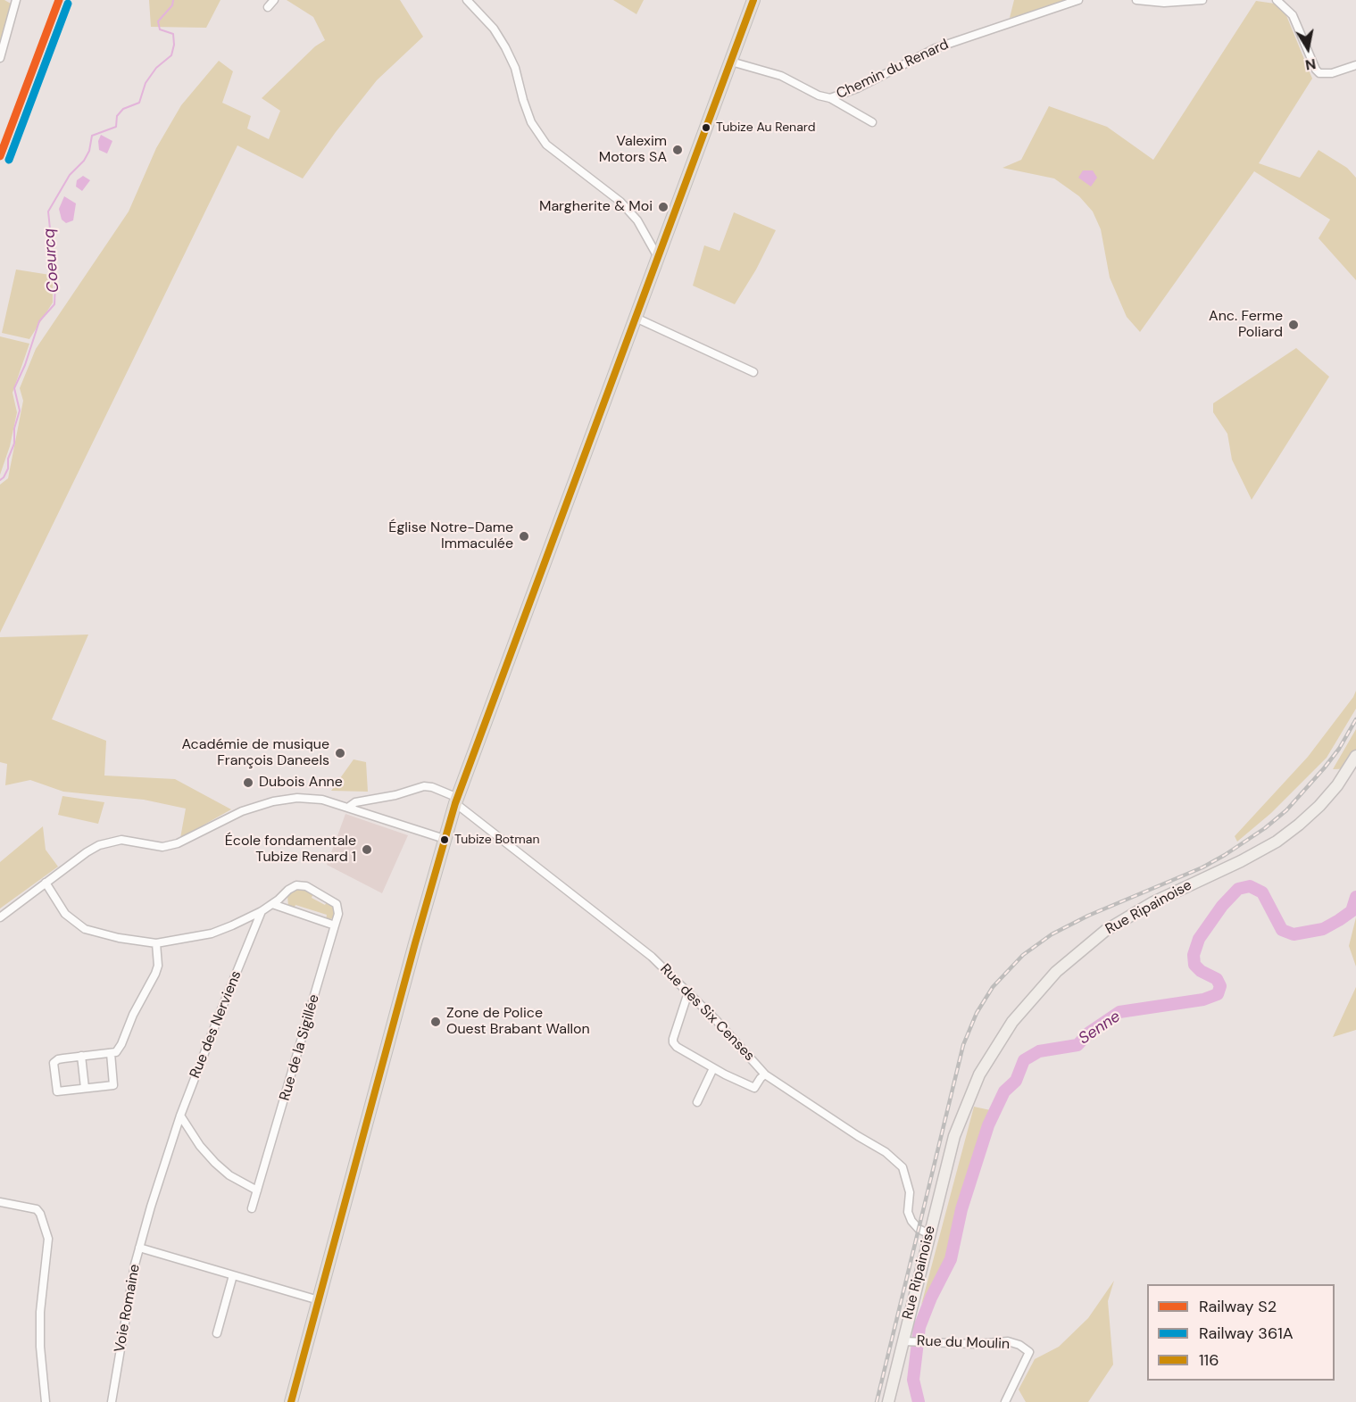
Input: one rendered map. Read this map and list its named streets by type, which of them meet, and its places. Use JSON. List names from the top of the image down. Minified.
{"streets":{"street":["Chemin du Renard","Rue Ripainoise","Rue des Six Censes","Rue des Nerviens","Rue de la Sigillée","Voie Romaine","Rue du Moulin"]},"crossings":[["Rue Ripainoise","Rue des Six Censes"],["Rue Ripainoise","Rue du Moulin"],["Rue des Nerviens","Voie Romaine"]],"water":["Coeurcq","Senne"],"places":["Tubize Au Renard","Valexim Motors SA","Margherite & Moi","Anc. Ferme Poliard","Église Notre-Dame Immaculée","Académie de musique François Daneels","Dubois Anne","Tubize Botman","École fondamentale Tubize Renard 1","Zone de Police Ouest Brabant Wallon"],"lines":["rail line S2","transit line 116","rail line 361A"],"legend":["Railway S2","Railway 361A","116"],"north":"bottom"}
